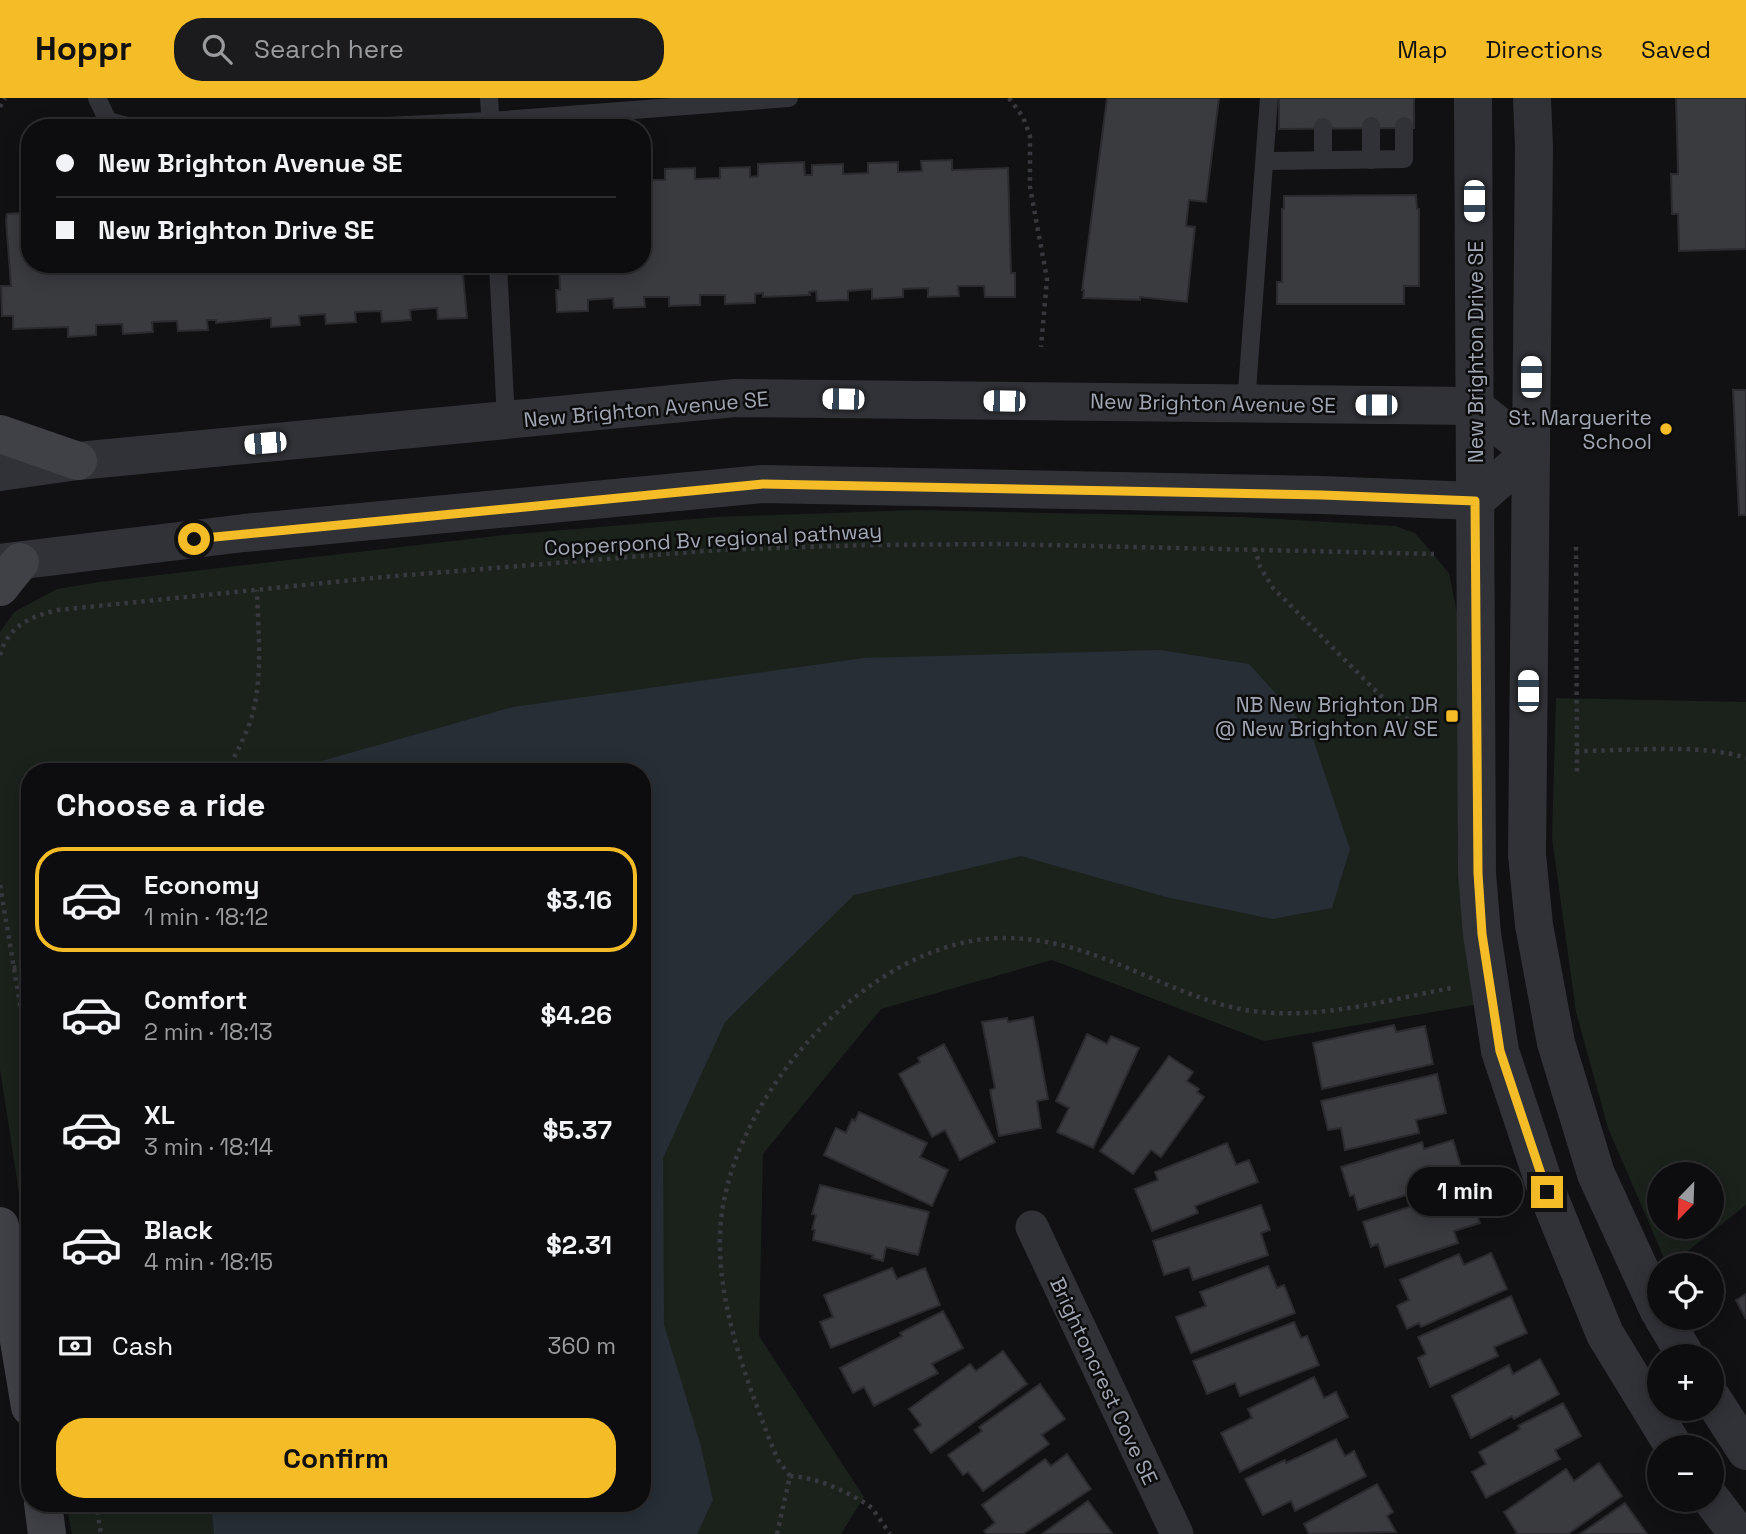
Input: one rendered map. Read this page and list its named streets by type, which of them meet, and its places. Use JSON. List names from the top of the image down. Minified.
{"streets":{"street":["New Brighton Drive SE","New Brighton Avenue SE","Brightoncrest Cove SE"],"path":["Copperpond Bv regional pathway"]},"crossings":[["New Brighton Drive SE","New Brighton Avenue SE"]],"places":{"other":["St. Marguerite School"],"transit":["NB New Brighton DR @ New Brighton AV SE"]},"north":"bottom left","page":{"header":"Hoppr","search":"Search here","nav":["Map","Directions","Saved"],"banner":["New Brighton Avenue SE","New Brighton Drive SE"],"heading":"Choose a ride","list":[{"name":"Economy","note":"1 min · 18:12","value":"$3.16"},{"name":"Comfort","note":"2 min · 18:13","value":"$4.26"},{"name":"XL","note":"3 min · 18:14","value":"$5.37"},{"name":"Black","note":"4 min · 18:15","value":"$2.31"}],"map_buttons":["+","−"],"bubble":"1 min","pay":["Cash","360 m"],"buttons":"Confirm"}}
